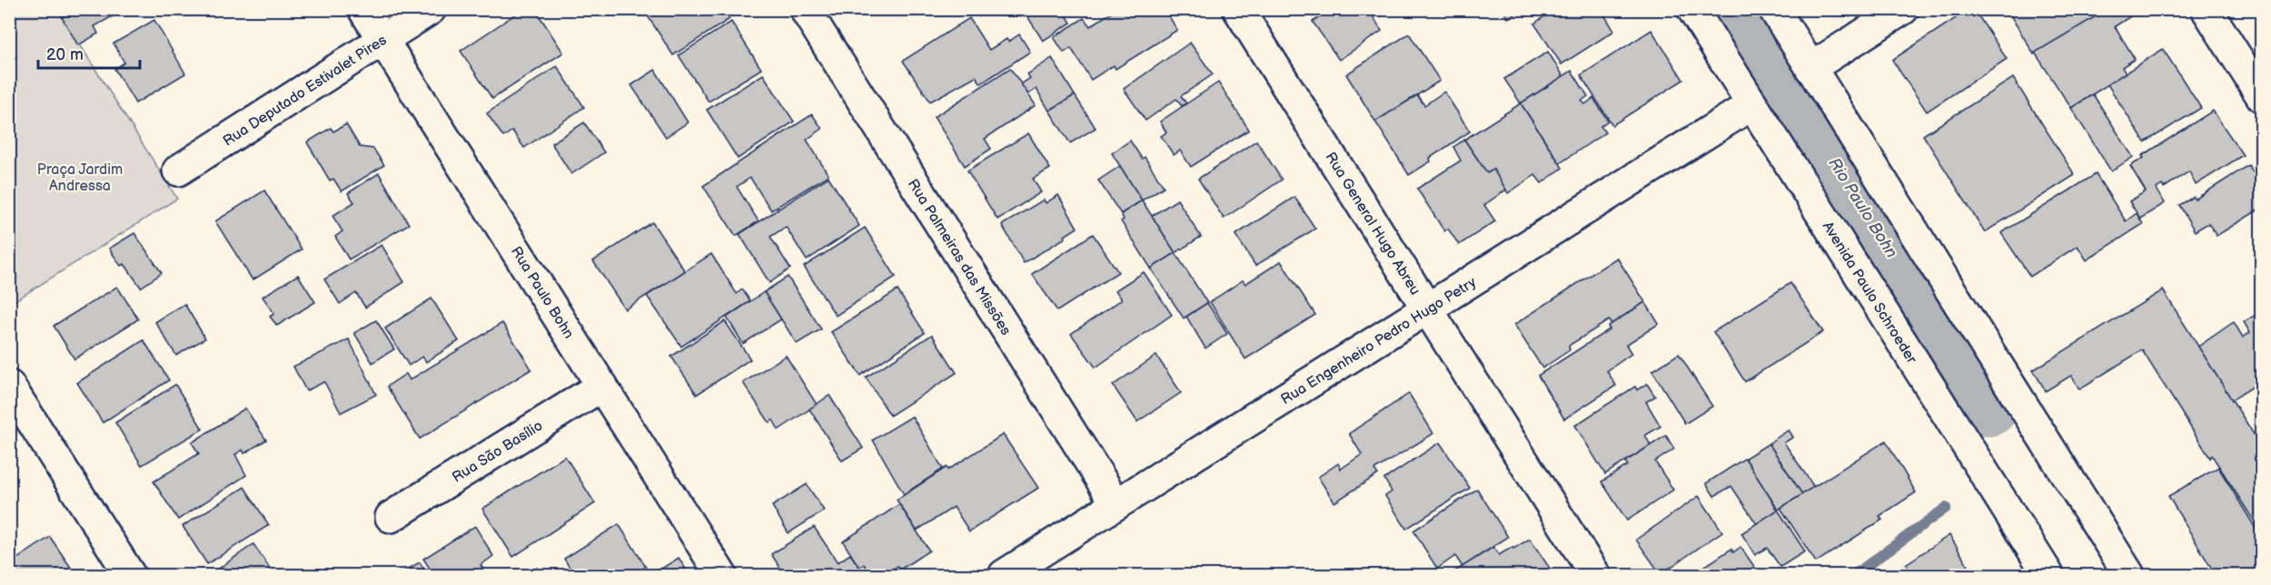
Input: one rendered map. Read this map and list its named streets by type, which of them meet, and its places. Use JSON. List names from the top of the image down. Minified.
{"streets":{"street":["Rua Deputado Estivalet Pires","Rua General Hugo Abreu","Rua Palmeiras das Missões","Rua Paulo Bohn","Avenida Paulo Schroeder","Rua Engenheiro Pedro Hugo Petry","Rua São Basílio"]},"crossings":[["Rua Deputado Estivalet Pires","Rua Paulo Bohn"],["Rua General Hugo Abreu","Rua Engenheiro Pedro Hugo Petry"],["Rua Palmeiras das Missões","Rua Engenheiro Pedro Hugo Petry"],["Rua Paulo Bohn","Rua São Basílio"],["Avenida Paulo Schroeder","Rua Engenheiro Pedro Hugo Petry"]],"water":["Rio Paulo Bohn"],"parks":["Praça Jardim Andressa"],"scale_bar":"20 m"}
